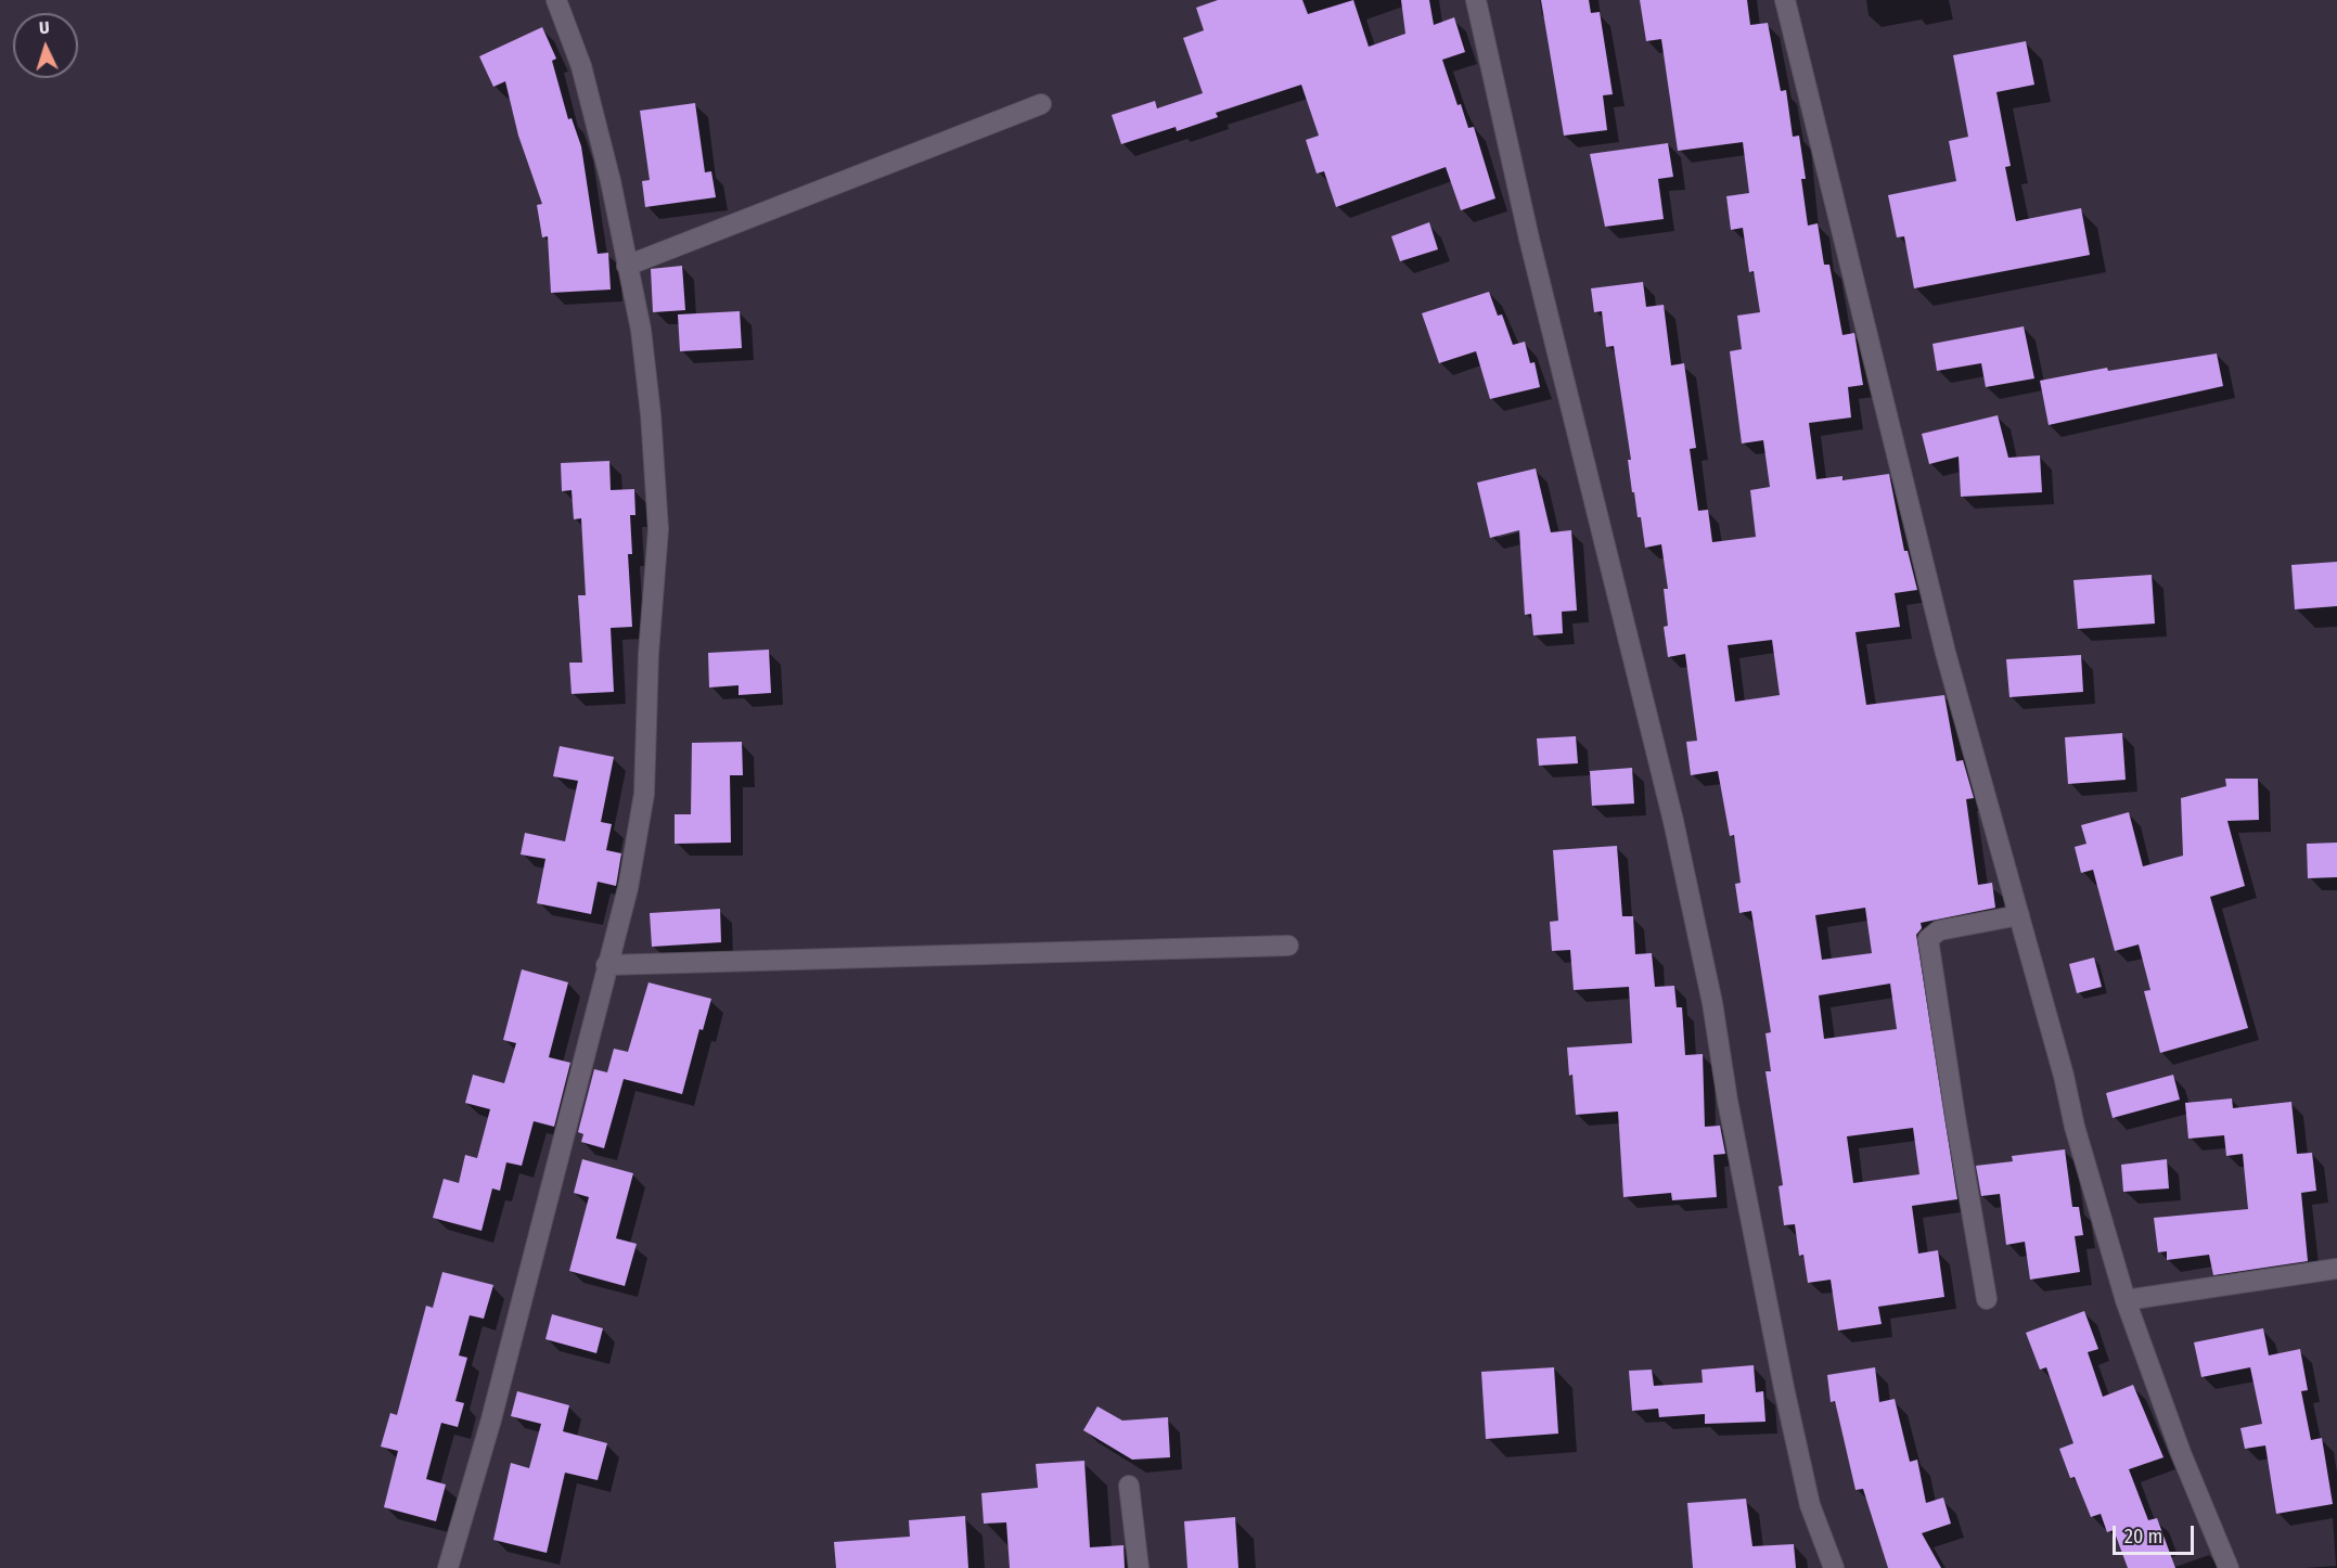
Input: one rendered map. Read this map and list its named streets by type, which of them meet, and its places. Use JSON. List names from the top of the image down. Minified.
{"scale_bar":"20 m","north":"top"}
